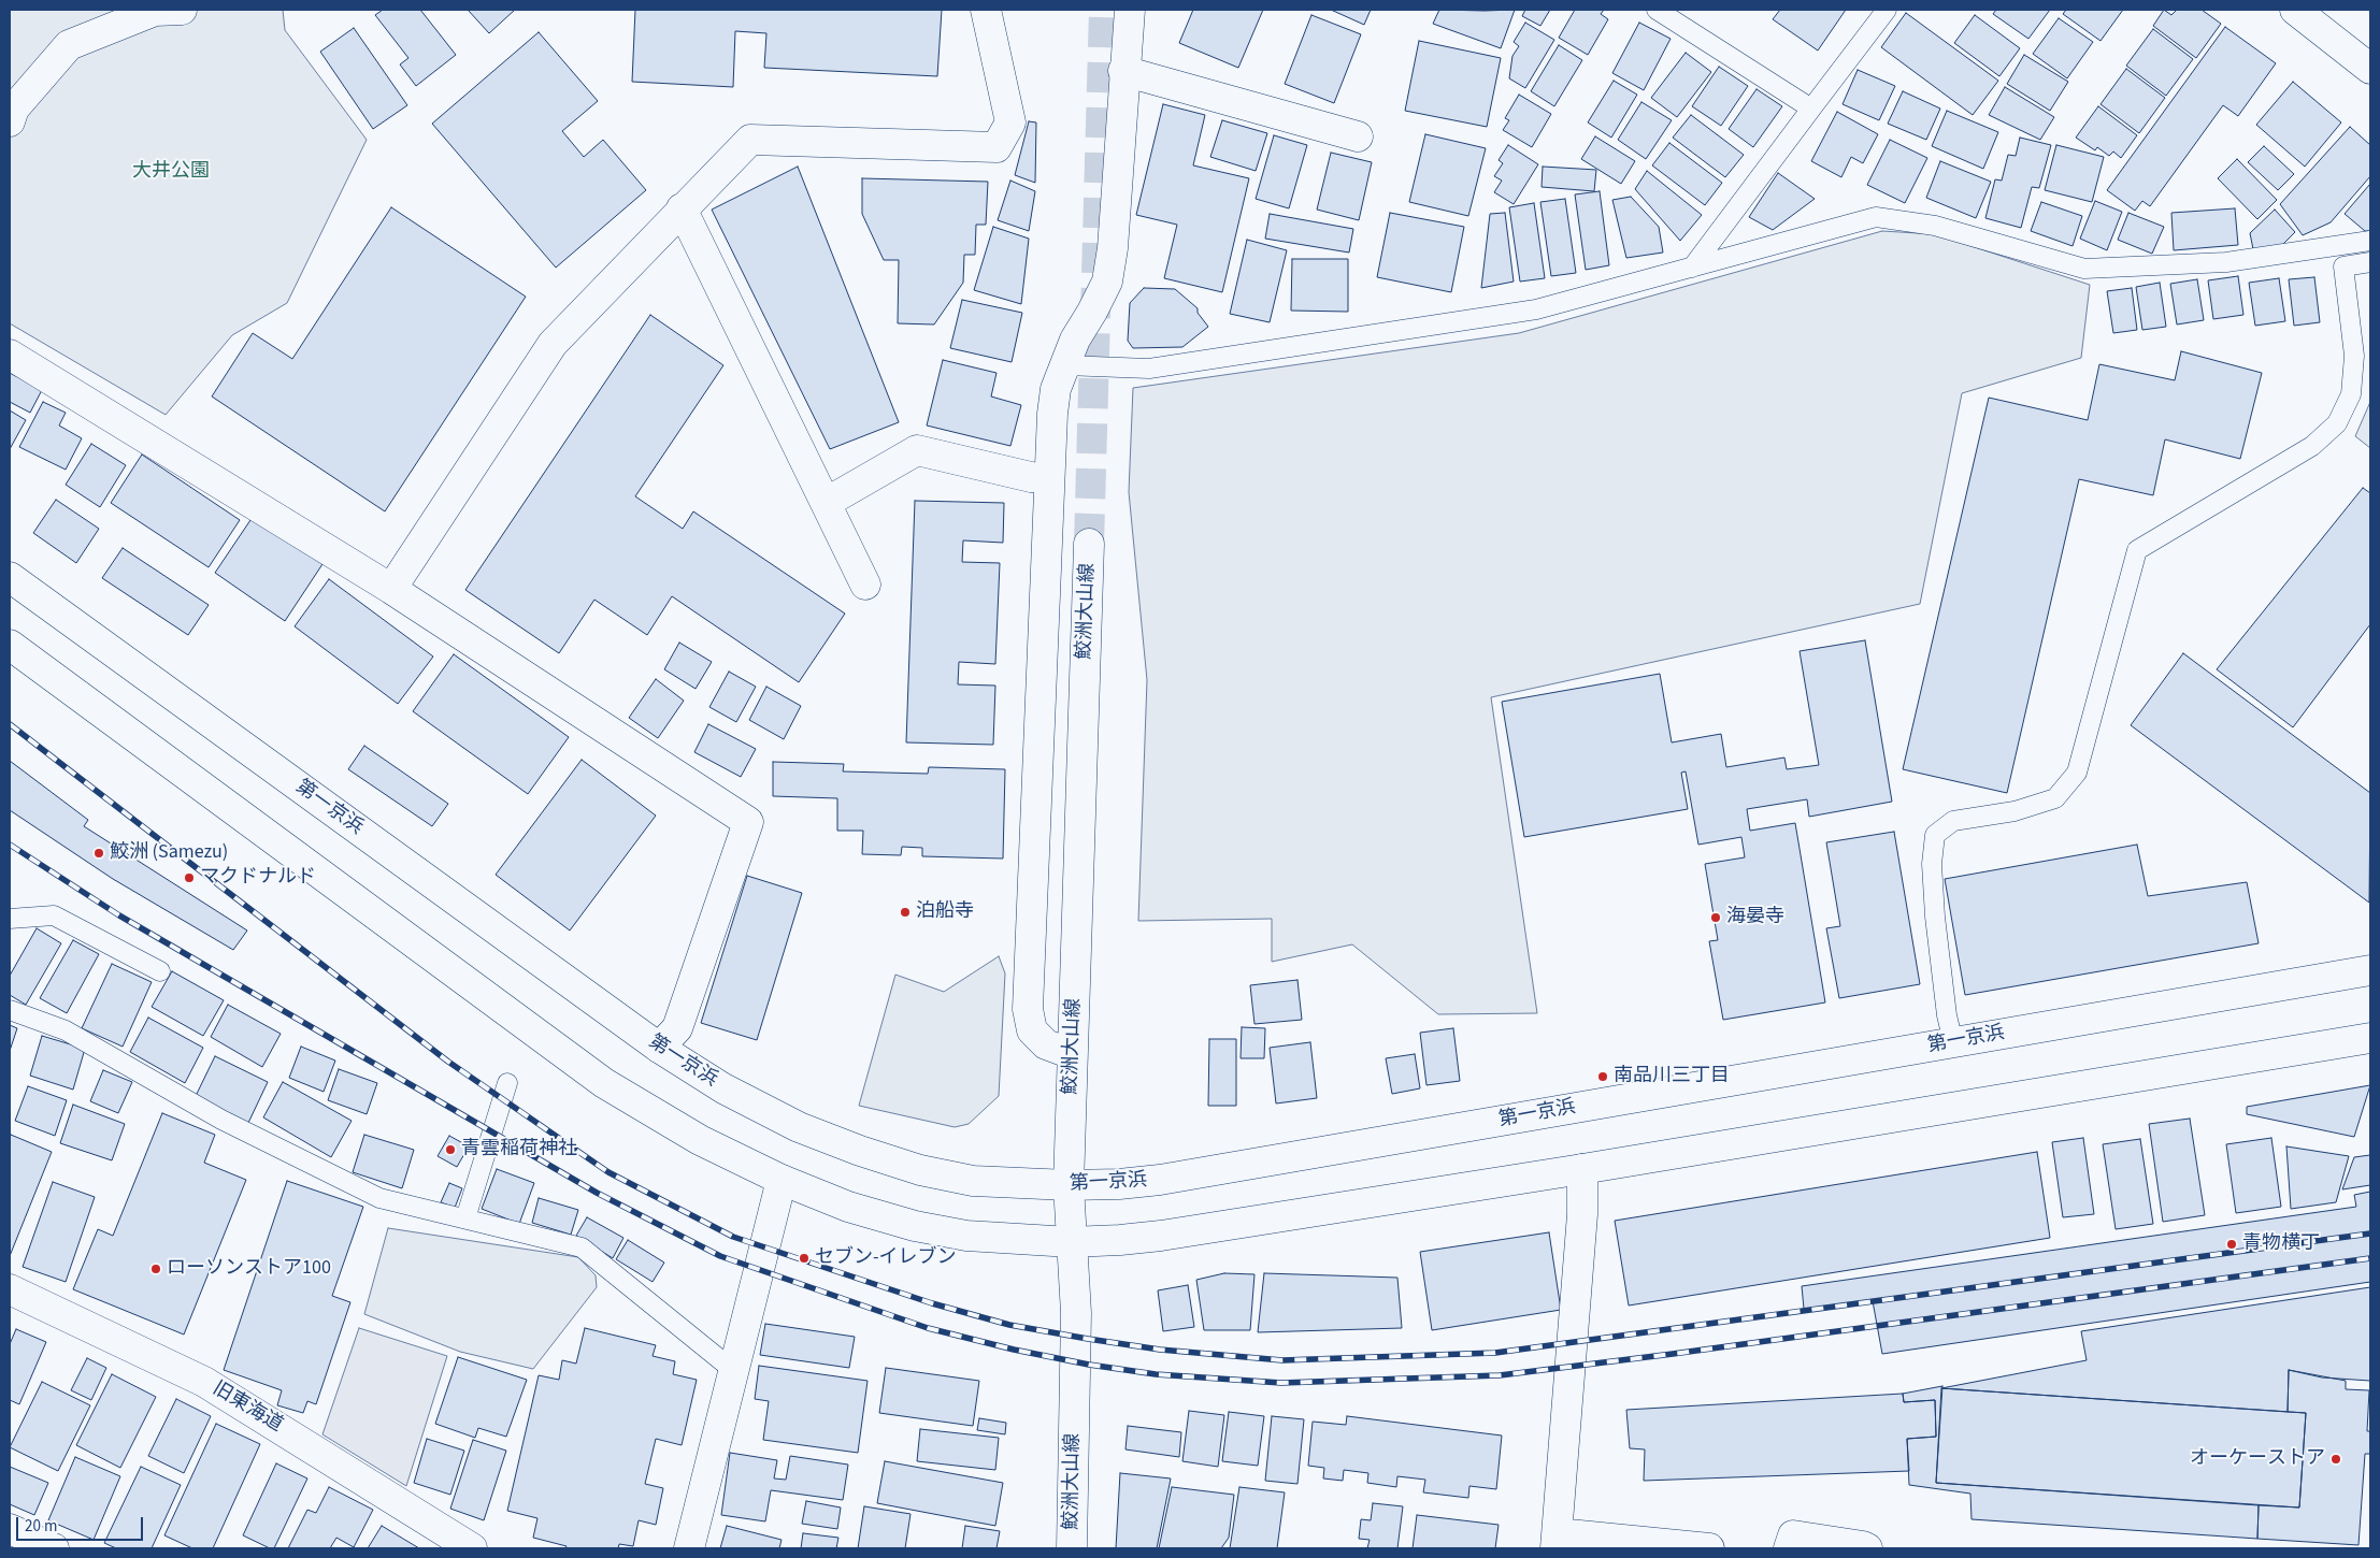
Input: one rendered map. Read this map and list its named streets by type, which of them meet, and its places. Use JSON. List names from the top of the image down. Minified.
{"streets":{"main road":["鮫洲大山線","第一京浜","旧東海道"]},"crossings":[["鮫洲大山線","第一京浜"]],"parks":["大井公園"],"places":["鮫洲 (Samezu)","マクドナルド","泊船寺","海晏寺","南品川三丁目","青雲稲荷神社","青物横丁","セブン-イレブン","ローソンストア100","オーケーストア"],"scale_bar":"20 m"}
